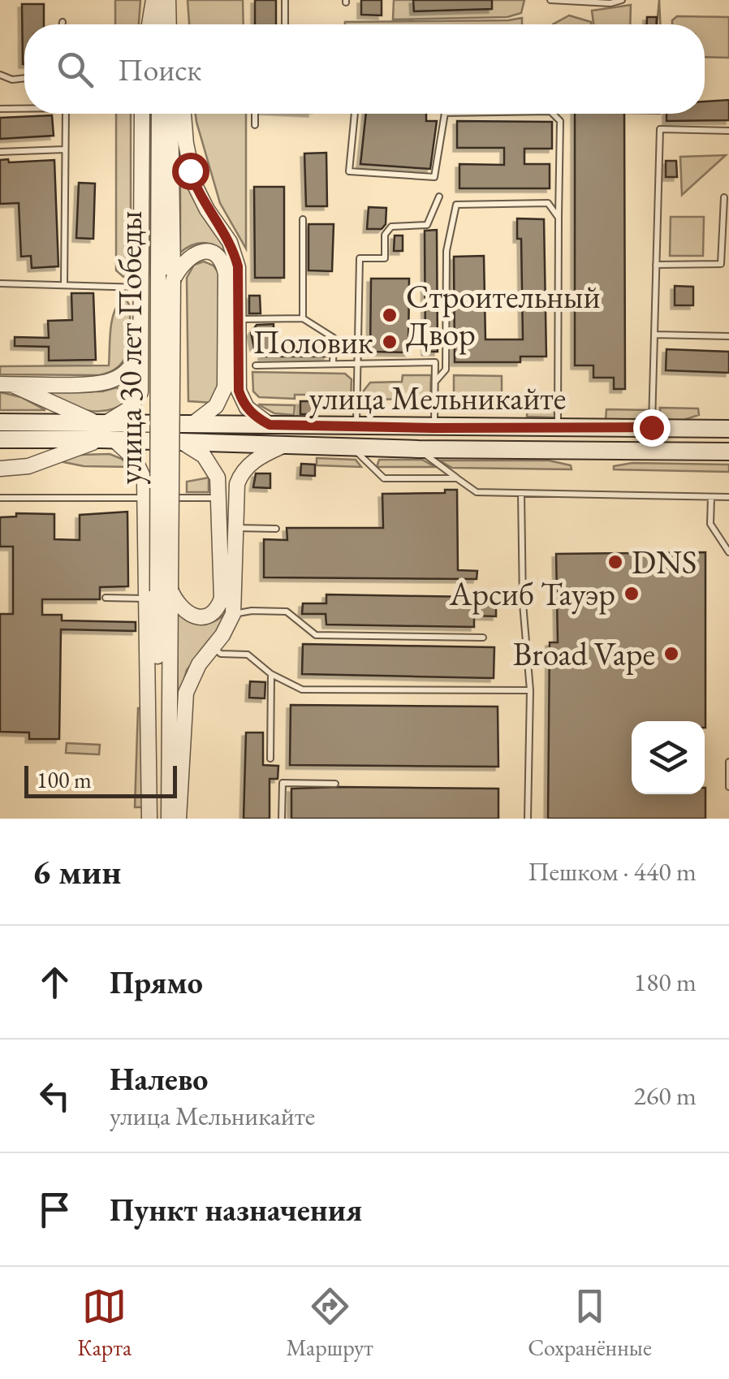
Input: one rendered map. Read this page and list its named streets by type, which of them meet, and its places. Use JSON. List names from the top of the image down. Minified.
{"streets":{"main road":["улица Мельникайте"],"street":["улица 30 лет Победы"]},"places":["Строительный Двор","Половик","DNS","Арсиб Тауэр","Broad Vape"],"scale_bar":"100 m","page":{"search":"Поиск","scale":"100 m","heading":["6 мин","Пешком · 440 m"],"list":[["Прямо","180 m"],["Налево","улица Мельникайте","260 m"],"Пункт назначения"],"nav":["Карта","Маршрут","Сохранённые"]}}
